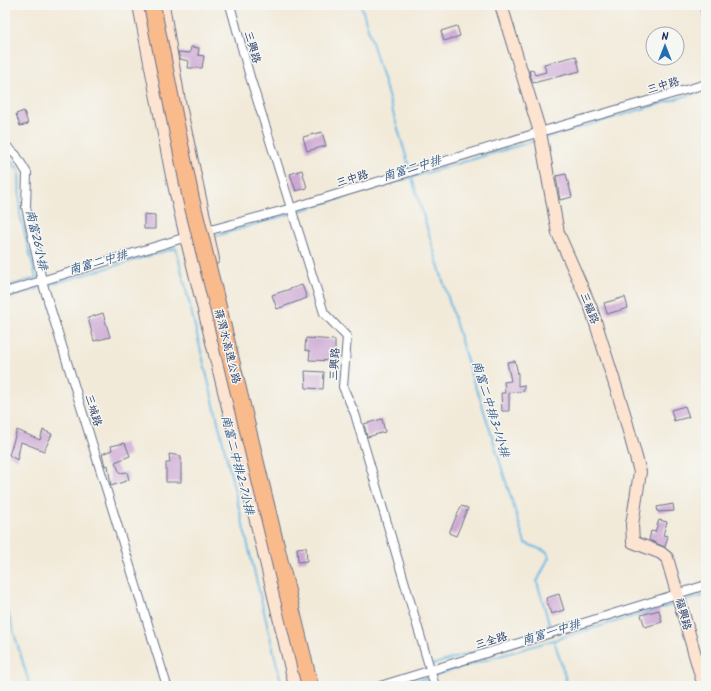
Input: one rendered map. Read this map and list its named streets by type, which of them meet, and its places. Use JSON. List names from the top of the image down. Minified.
{"streets":{"highway":["蔣渭水高速公路"],"main road":["三福路","福興路"],"street":["三興路","三中路","三城路","三全路"]},"crossings":[["三興路","三中路"],["三興路","三全路"],["三中路","三福路"],["三中路","三城路"],["三福路","福興路"],["三福路","三全路"],["福興路","三全路"]],"water":["南富二中排","南富26小排","南富二中排3-1小排","南富二中排2-7小排","南富一中排"],"north":"top"}
